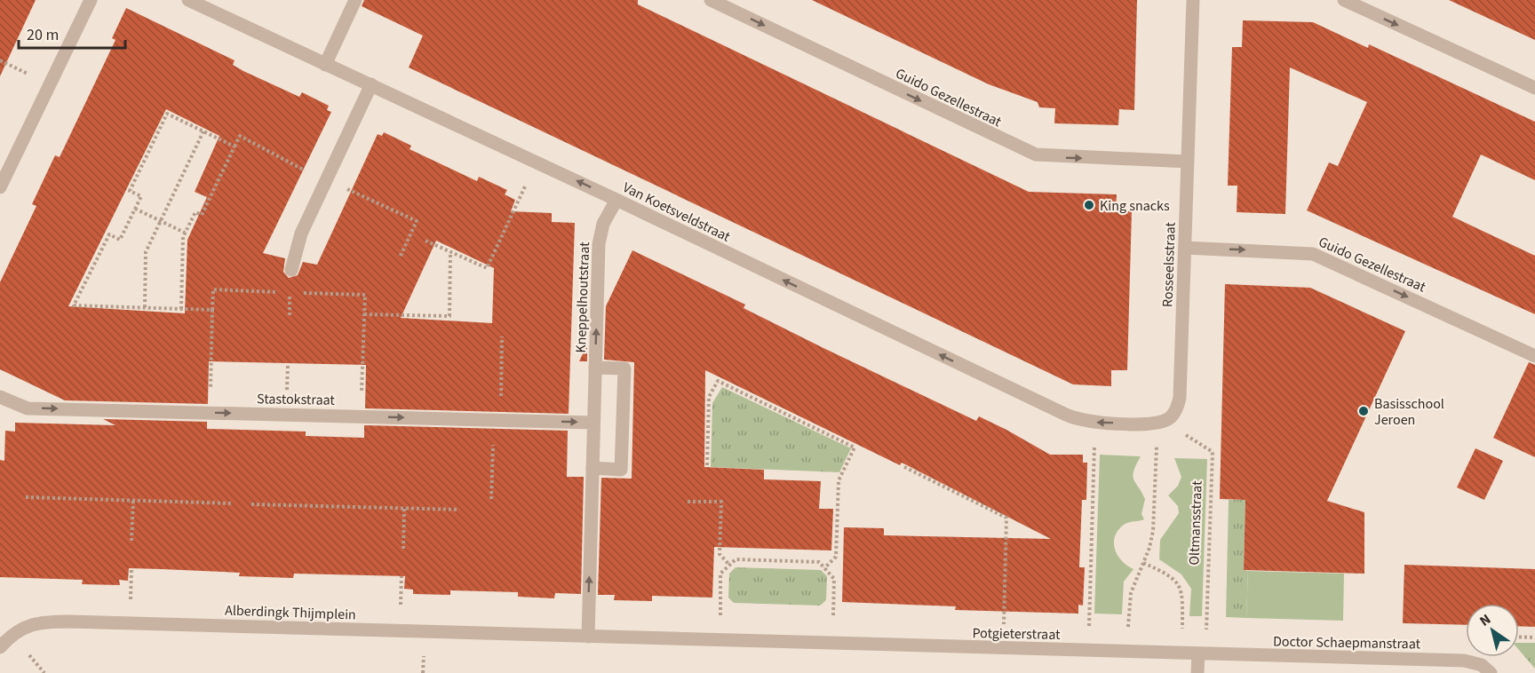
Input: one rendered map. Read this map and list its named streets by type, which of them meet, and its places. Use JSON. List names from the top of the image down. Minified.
{"streets":{"street":["Guido Gezellestraat","Van Koetsveldstraat","Rosseelsstraat","Kneppelhoutstraat","Stastokstraat","Alberdingk Thijmplein","Potgieterstraat","Doctor Schaepmanstraat"],"path":["Oltmansstraat"]},"crossings":[["Guido Gezellestraat","Rosseelsstraat"],["Van Koetsveldstraat","Rosseelsstraat"],["Van Koetsveldstraat","Kneppelhoutstraat"],["Van Koetsveldstraat","Oltmansstraat"],["Rosseelsstraat","Oltmansstraat"],["Kneppelhoutstraat","Stastokstraat"],["Kneppelhoutstraat","Alberdingk Thijmplein"],["Kneppelhoutstraat","Potgieterstraat"],["Oltmansstraat","Potgieterstraat"],["Oltmansstraat","Doctor Schaepmanstraat"],["Alberdingk Thijmplein","Potgieterstraat"],["Potgieterstraat","Doctor Schaepmanstraat"]],"one_way":["Guido Gezellestraat","Van Koetsveldstraat","Kneppelhoutstraat","Stastokstraat"],"places":["King snacks","Basisschool Jeroen"],"scale_bar":"20 m","north":"top left"}
